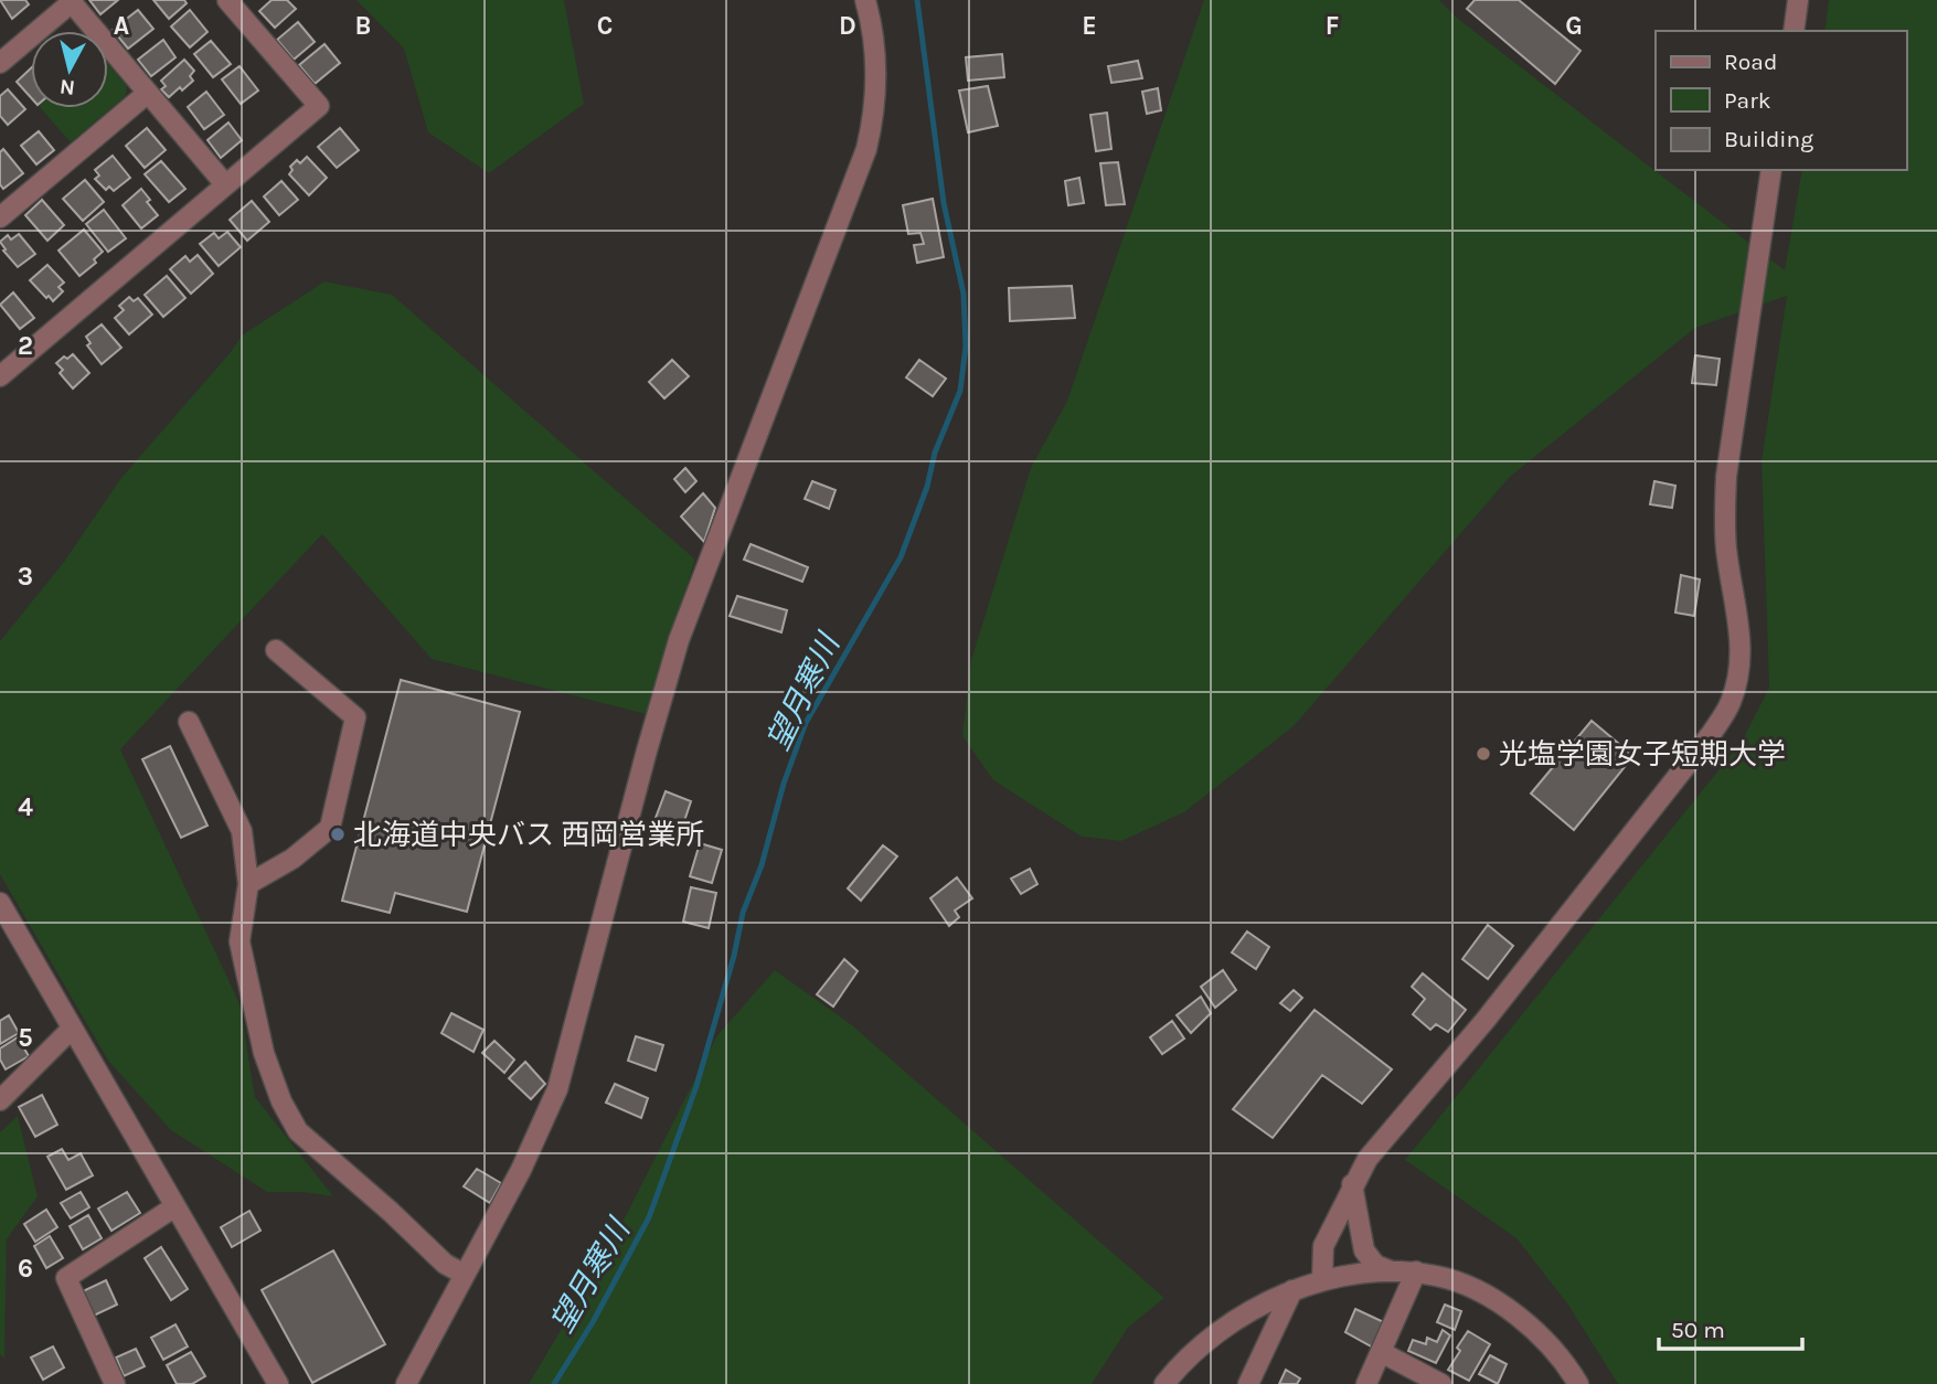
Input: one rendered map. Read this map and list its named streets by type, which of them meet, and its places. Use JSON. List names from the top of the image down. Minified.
{"water":["望月寒川"],"places":["光塩学園女子短期大学","北海道中央バス 西岡営業所"],"legend":["Road","Park","Building"],"scale_bar":"50 m","north":"bottom","grid":{"columns":["A","B","C","D","E","F","G"],"rows":["2","3","4","5","6"]}}
